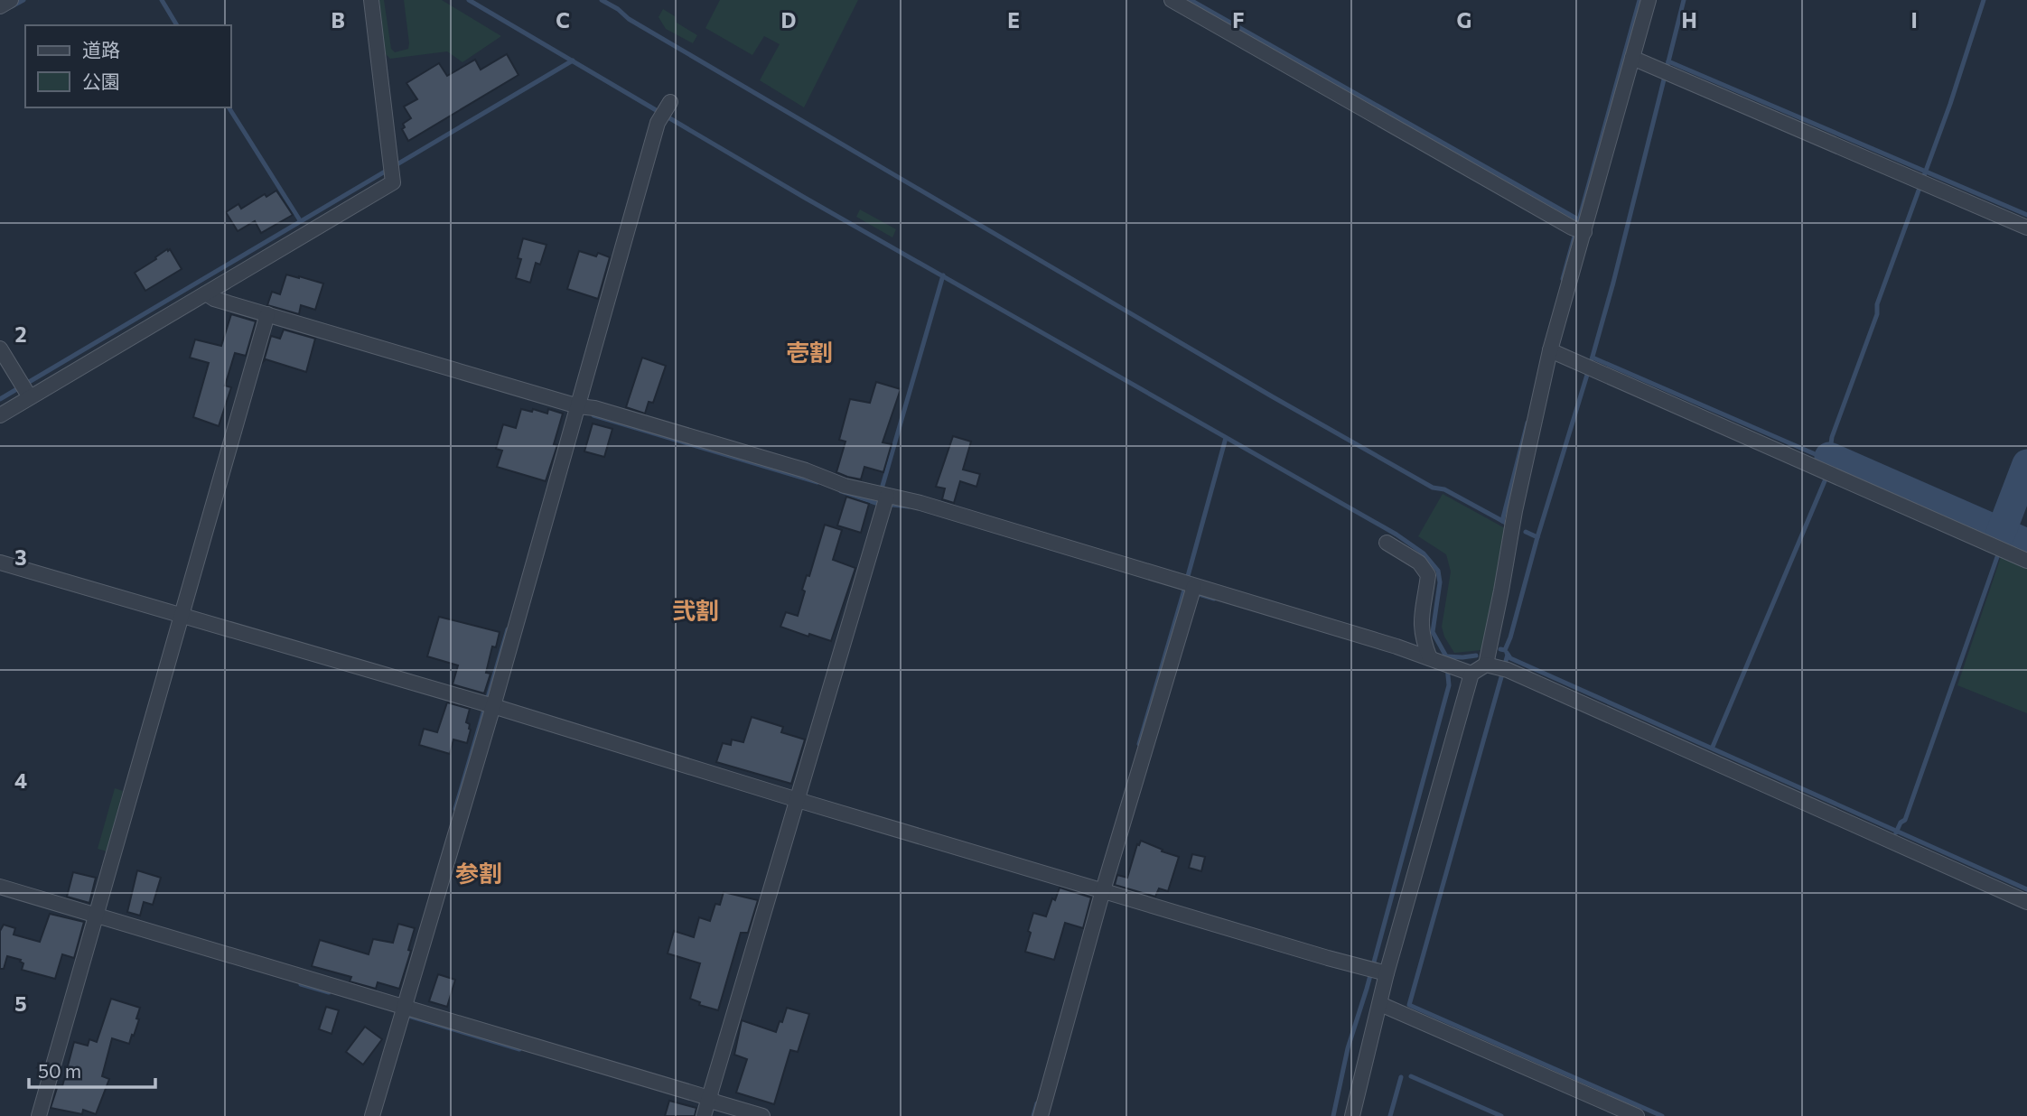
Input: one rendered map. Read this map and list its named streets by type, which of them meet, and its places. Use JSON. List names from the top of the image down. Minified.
{"districts":["壱割","弐割","参割"],"legend":["道路","公園"],"scale_bar":"50 m","grid":{"columns":["B","C","D","E","F","G","H","I"],"rows":["2","3","4","5"]}}
